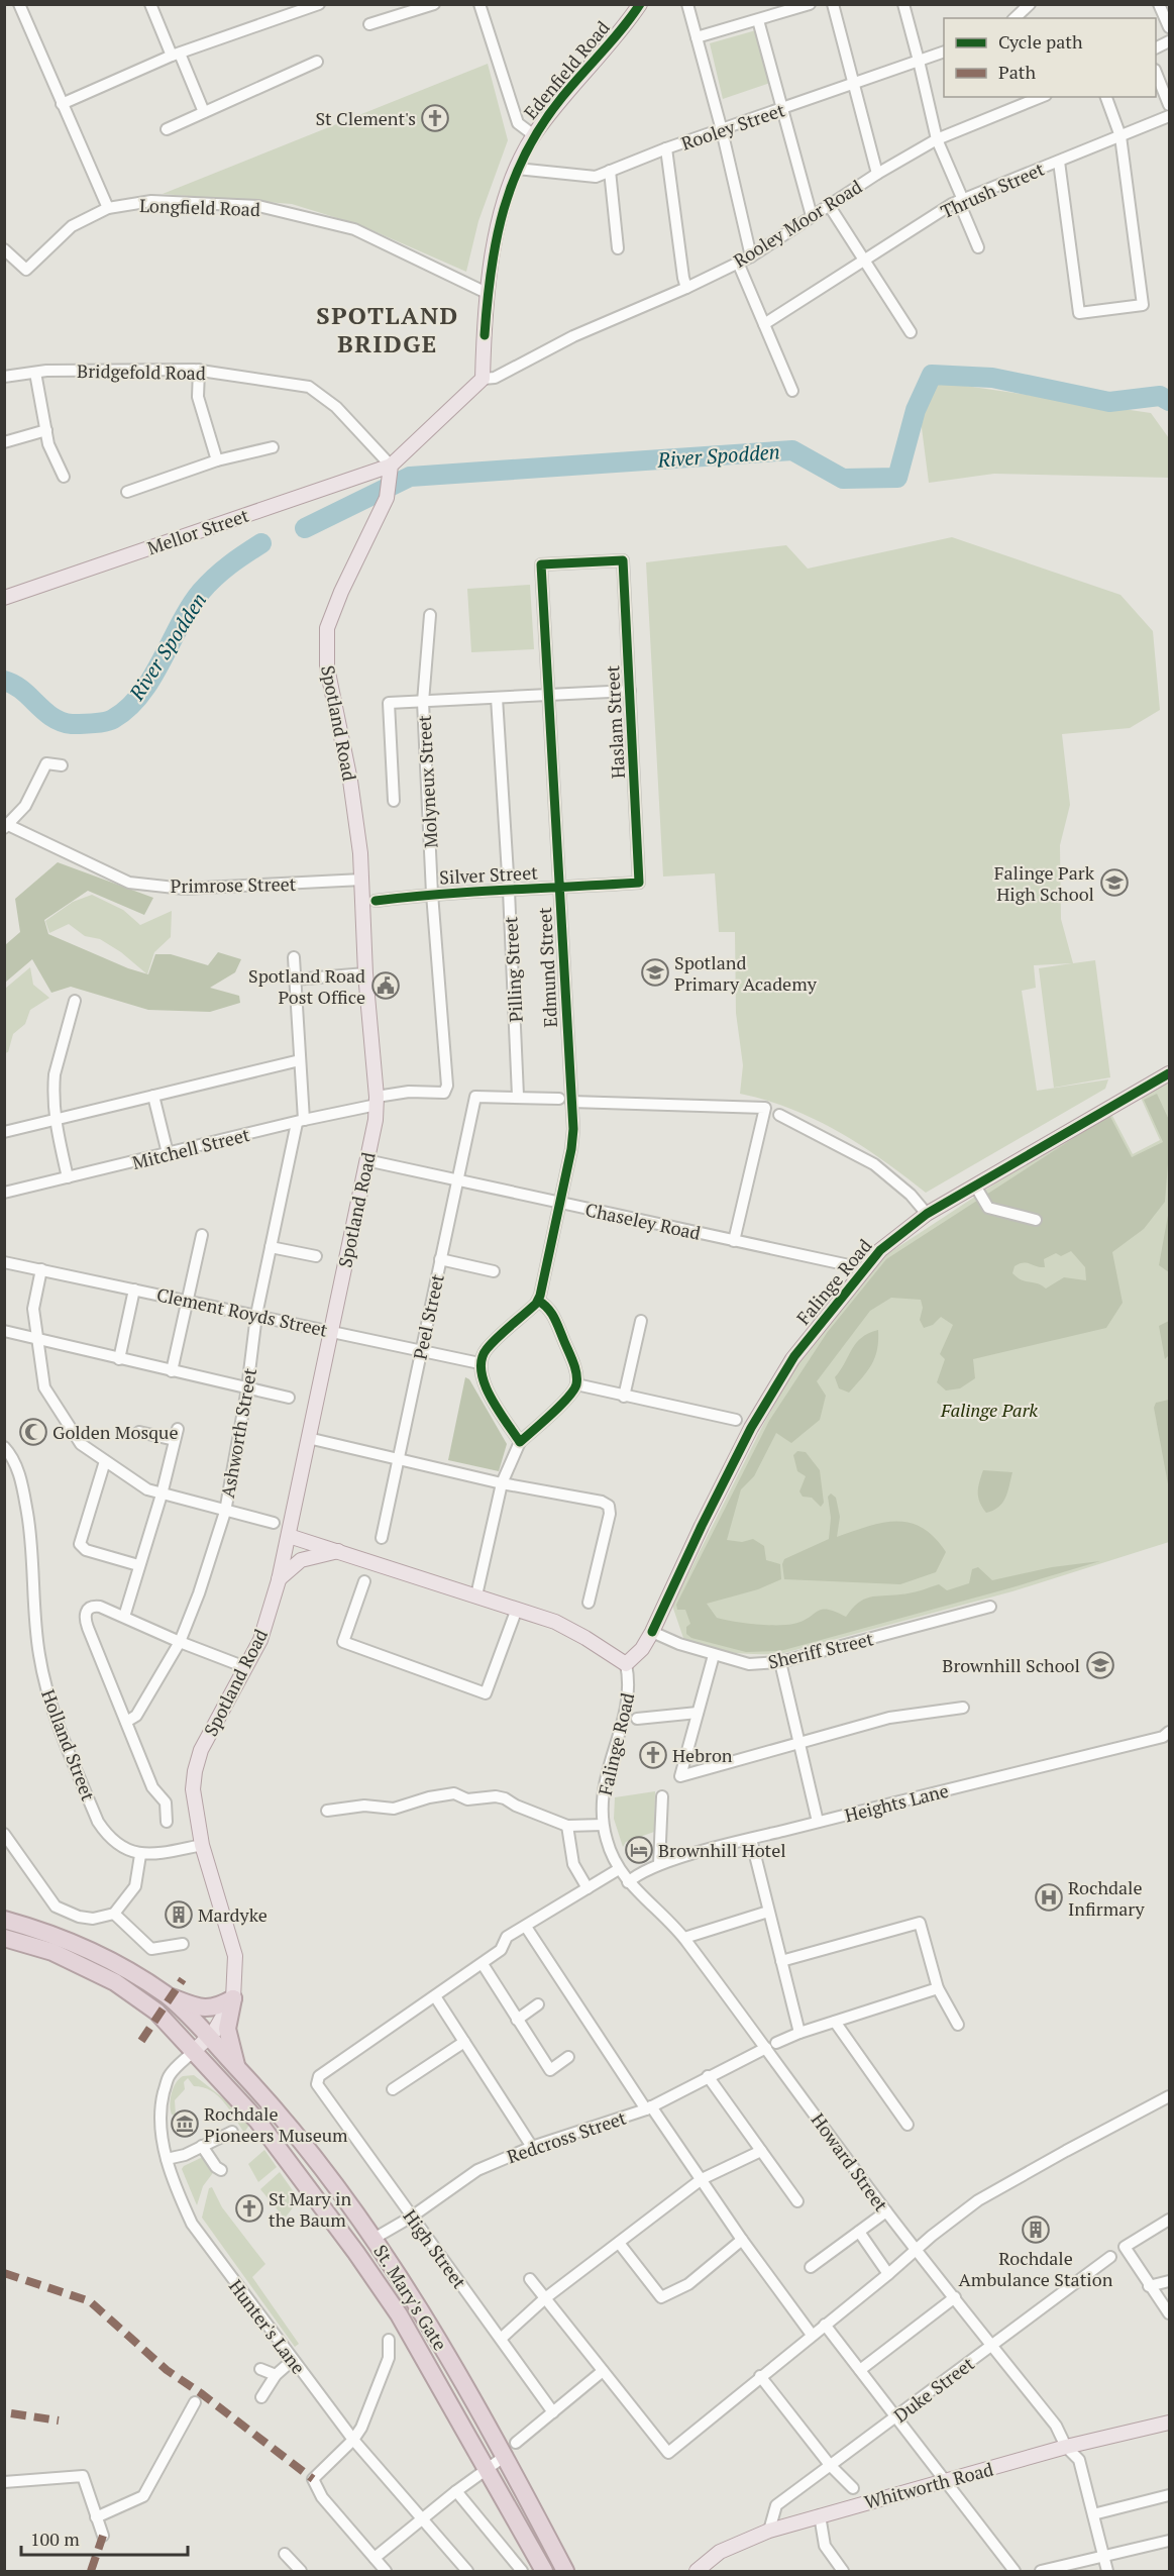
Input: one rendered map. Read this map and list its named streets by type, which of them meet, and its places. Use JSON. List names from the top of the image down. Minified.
{"streets":{"highway":["St. Mary's Gate"],"main road":["Edenfield Road","Mellor Street","Spotland Road","Falinge Road","Whitworth Road"],"street":["Rooley Street","Thrush Street","Longfield Road","Rooley Moor Road","Bridgefold Road","Haslam Street","Molyneux Street","Silver Street","Primrose Street","Edmund Street","Pilling Street","Mitchell Street","Chaseley Road","Clement Royds Street","Peel Street","Ashworth Street","Sheriff Street","Holland Street","Heights Lane","Redcross Street","Howard Street","High Street","Hunter's Lane","Duke Street"]},"crossings":[["Edenfield Road","Rooley Street"],["Edenfield Road","Longfield Road"],["Edenfield Road","Rooley Moor Road"],["Bridgefold Road","Mellor Street"],["Bridgefold Road","Spotland Road"],["Mellor Street","Spotland Road"],["Haslam Street","Silver Street"],["Haslam Street","Edmund Street"],["Spotland Road","Primrose Street"],["Spotland Road","Mitchell Street"],["Spotland Road","Chaseley Road"],["Spotland Road","Clement Royds Street"],["Spotland Road","St. Mary's Gate"],["Spotland Road","Hunter's Lane"],["Molyneux Street","Silver Street"],["Molyneux Street","Mitchell Street"],["Silver Street","Edmund Street"],["Silver Street","Pilling Street"],["Edmund Street","Chaseley Road"],["Pilling Street","Peel Street"],["Mitchell Street","Ashworth Street"],["Chaseley Road","Peel Street"],["Falinge Road","Sheriff Street"],["Falinge Road","Heights Lane"],["Falinge Road","Howard Street"],["Clement Royds Street","Peel Street"],["Clement Royds Street","Ashworth Street"],["Heights Lane","Howard Street"],["Redcross Street","Howard Street"],["Redcross Street","High Street"],["Redcross Street","St. Mary's Gate"],["Howard Street","Duke Street"],["Howard Street","Whitworth Road"],["St. Mary's Gate","Hunter's Lane"],["Duke Street","Whitworth Road"]],"districts":["SPOTLAND BRIDGE"],"water":["River Spodden"],"parks":["Falinge Park"],"places":{"church":["St Clement's","Hebron","St Mary in the Baum"],"school or university":["Falinge Park High School","Spotland Primary Academy","Brownhill School"],"public building":["Spotland Road Post Office"],"mosque":["Golden Mosque"],"hotel":["Brownhill Hotel"],"hospital":["Rochdale Infirmary"],"building":["Mardyke","Rochdale Ambulance Station"],"museum":["Rochdale Pioneers Museum"]},"legend":["Cycle path","Path"],"scale_bar":"100 m"}
